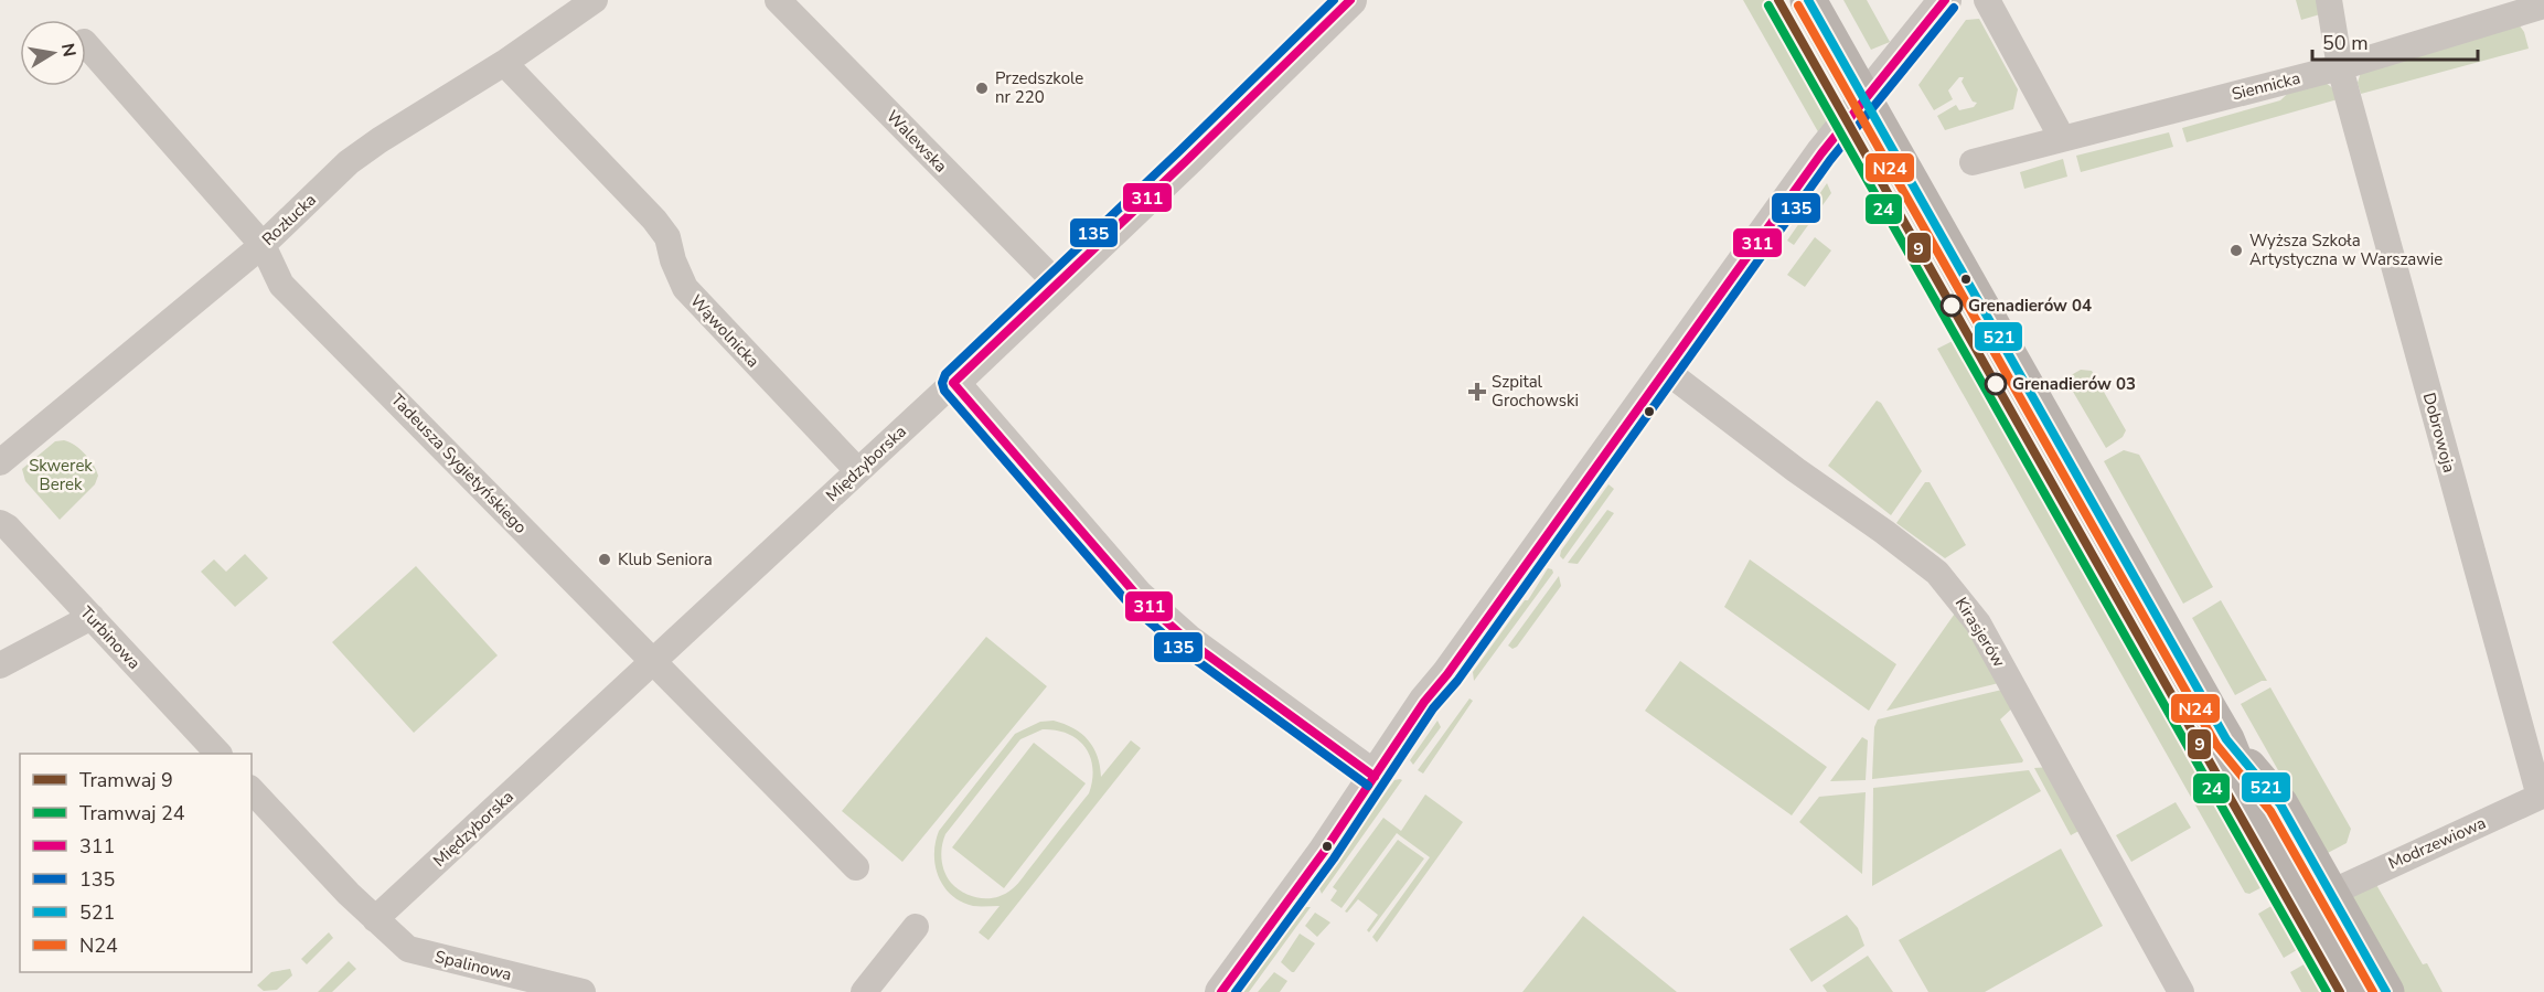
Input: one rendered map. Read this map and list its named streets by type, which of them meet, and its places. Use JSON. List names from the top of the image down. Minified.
{"streets":{"street":["Siennicka","Walewska","Rozłucka","Wąwolnicka","Dobrowoja","Tadeusza Sygietyńskiego","Międzyborska","Kirasjerów","Turbinowa","Modrzewiowa","Spalinowa"]},"crossings":[["Siennicka","Dobrowoja"],["Walewska","Międzyborska"],["Rozłucka","Wąwolnicka"],["Rozłucka","Tadeusza Sygietyńskiego"],["Wąwolnicka","Międzyborska"],["Dobrowoja","Modrzewiowa"],["Tadeusza Sygietyńskiego","Międzyborska"],["Międzyborska","Spalinowa"]],"parks":["Skwerek Berek"],"places":{"other":["Przedszkole nr 220","Wyższa Szkoła Artystyczna w Warszawie","Grenadierów 04","Grenadierów 03","Klub Seniora"],"health":["Szpital Grochowski"]},"lines":["tram line 9","transit line 311","transit line 135","transit line 521","tram line 24","transit line N24"],"legend":["Tramwaj 9","Tramwaj 24","311","135","521","N24"],"scale_bar":"50 m","north":"right"}
